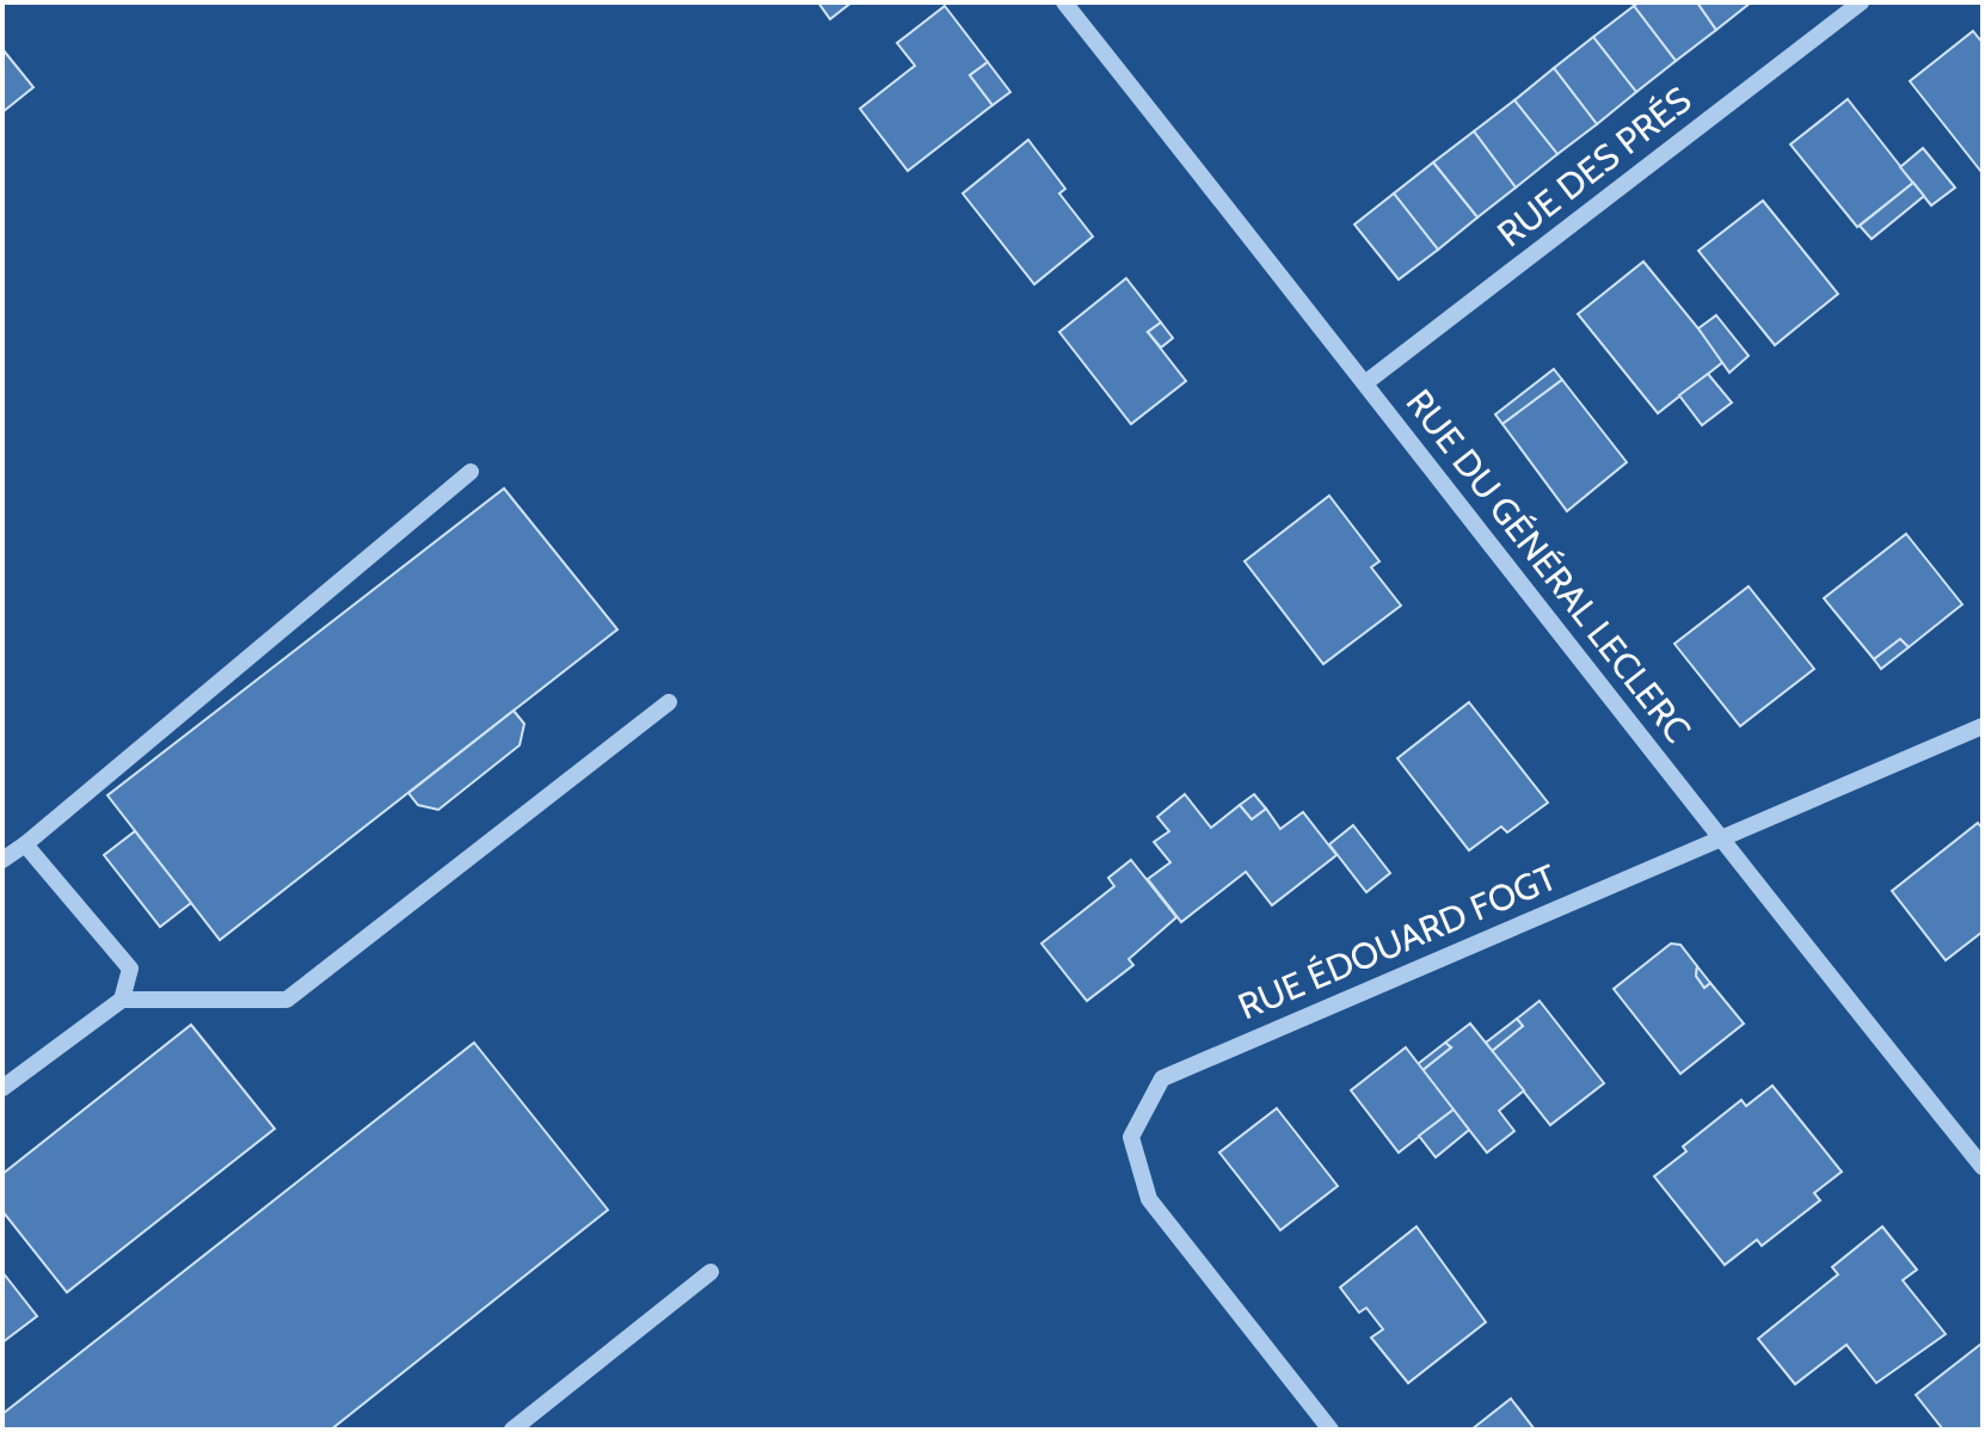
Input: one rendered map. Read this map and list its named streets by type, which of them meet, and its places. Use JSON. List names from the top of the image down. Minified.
{"streets":{"street":["RUE DES PRÉS","RUE DU GÉNÉRAL LECLERC","RUE ÉDOUARD FOGT"]},"crossings":[["RUE DES PRÉS","RUE DU GÉNÉRAL LECLERC"],["RUE DU GÉNÉRAL LECLERC","RUE ÉDOUARD FOGT"]]}
